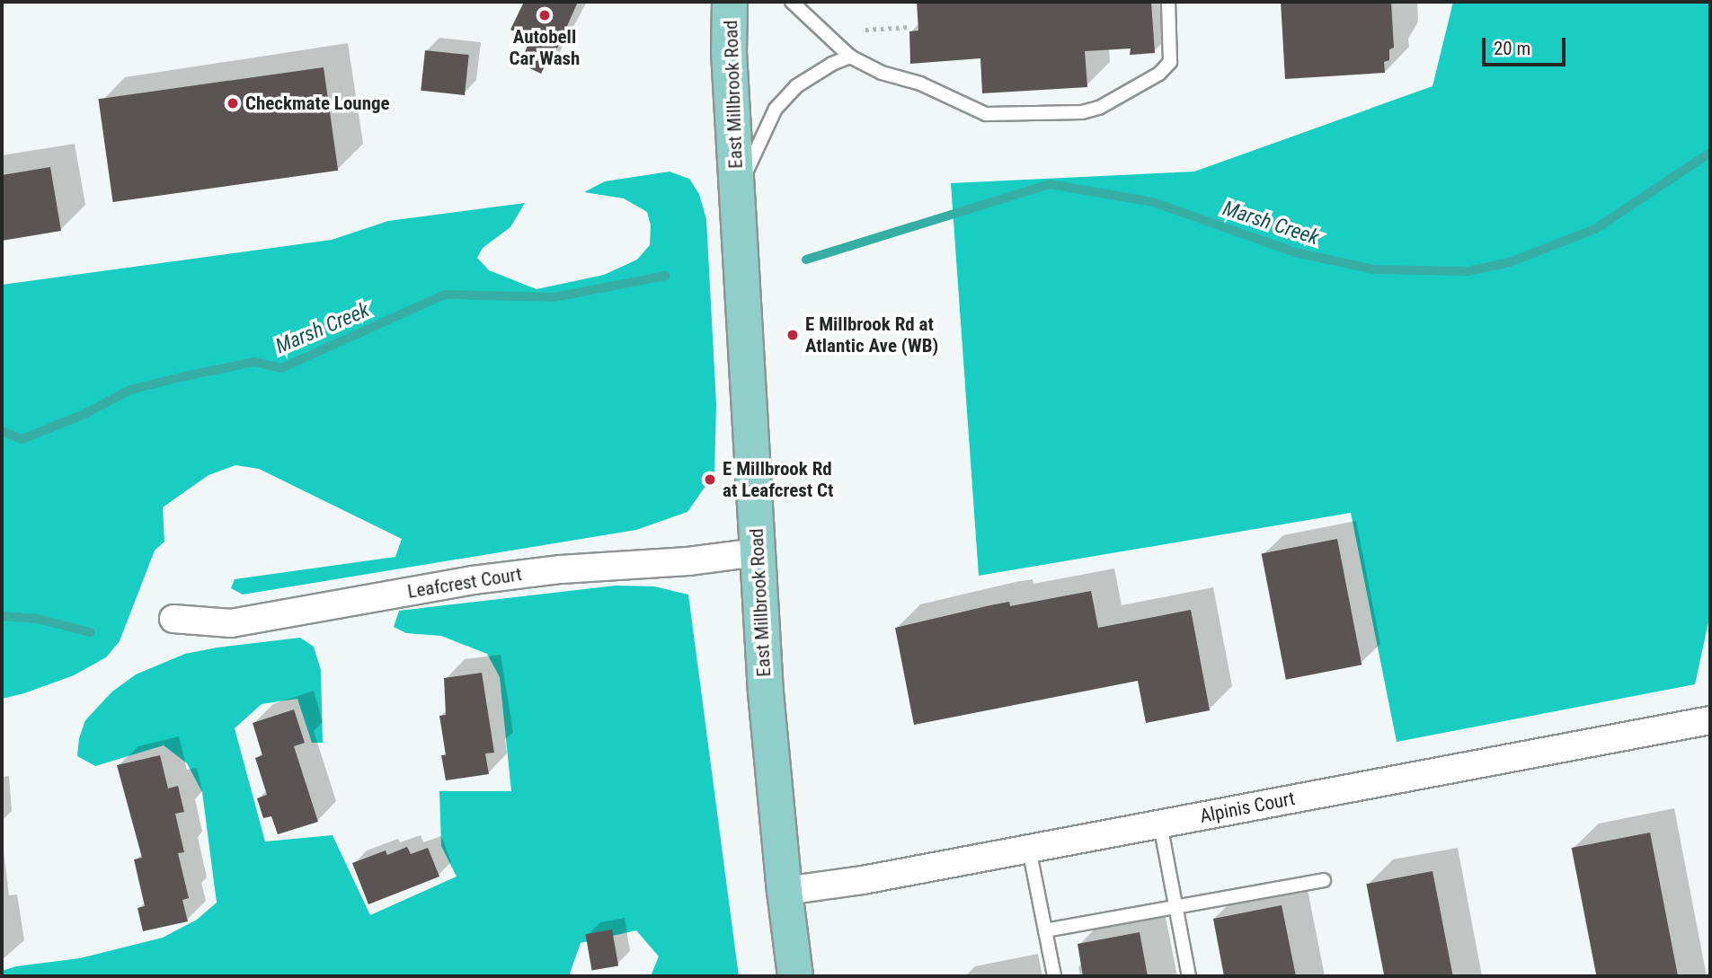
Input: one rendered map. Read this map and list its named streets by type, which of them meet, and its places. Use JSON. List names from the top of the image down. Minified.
{"streets":{"main road":["East Millbrook Road"],"street":["Leafcrest Court","Alpinis Court"]},"crossings":[["East Millbrook Road","Leafcrest Court"],["East Millbrook Road","Alpinis Court"]],"water":["Marsh Creek"],"places":["Autobell Car Wash","Checkmate Lounge","E Millbrook Rd at Atlantic Ave (WB)","E Millbrook Rd at Leafcrest Ct"],"scale_bar":"20 m"}
